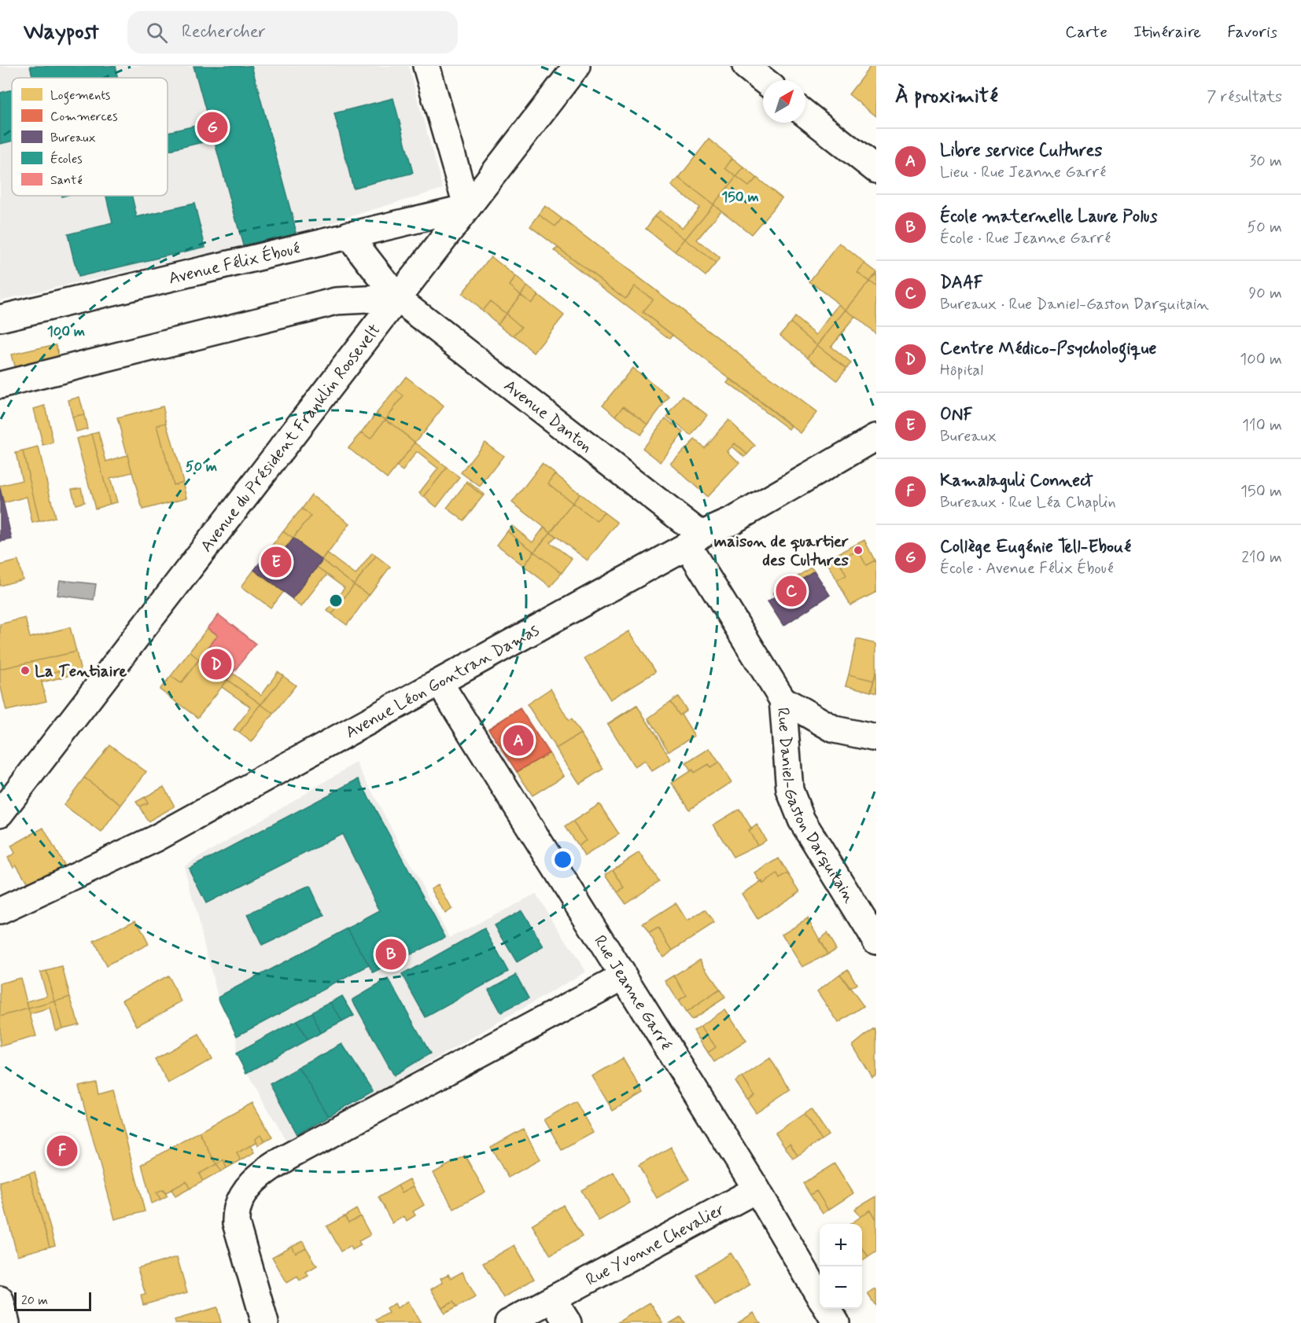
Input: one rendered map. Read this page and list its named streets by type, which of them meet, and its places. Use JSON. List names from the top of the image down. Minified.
{"streets":{"street":["Avenue Félix Éboué","Avenue Danton","Avenue du Président Franklin Roosevelt","Avenue Léon Gontran Damas","Rue Daniel-Gaston Darquitain","Rue Jeanne Garré","Rue Yvonne Chevalier"]},"crossings":[["Avenue Félix Éboué","Avenue Danton"],["Avenue Félix Éboué","Avenue du Président Franklin Roosevelt"],["Avenue Danton","Avenue du Président Franklin Roosevelt"],["Avenue Danton","Avenue Léon Gontran Damas"],["Avenue Danton","Rue Daniel-Gaston Darquitain"],["Avenue Léon Gontran Damas","Rue Daniel-Gaston Darquitain"],["Avenue Léon Gontran Damas","Rue Jeanne Garré"],["Rue Jeanne Garré","Rue Yvonne Chevalier"]],"places":["maison de quartier des Cultures","La Tentiaire"],"legend":["Logements","Commerces","Bureaux","Écoles","Santé"],"scale_bar":"20 m","north":"top right","page":{"header":"Waypost","search":"Rechercher","nav":["Carte","Itinéraire","Favoris"],"heading":["À proximité","7 résultats"],"pins":["G","E","C","D","A","B","F"],"list":[{"mark":"A","name":"Libre service Cultures","note":"Lieu · Rue Jeanne Garré","value":"30 m"},{"mark":"B","name":"École maternelle Laure Polus","note":"École · Rue Jeanne Garré","value":"50 m"},{"mark":"C","name":"DAAF","note":"Bureaux · Rue Daniel-Gaston Darquitain","value":"90 m"},{"mark":"D","name":"Centre Médico-Psychologique","note":"Hôpital","value":"100 m"},{"mark":"E","name":"ONF","note":"Bureaux","value":"110 m"},{"mark":"F","name":"Kamalaguli Connect","note":"Bureaux · Rue Léa Chaplin","value":"150 m"},{"mark":"G","name":"Collège Eugénie Tell-Eboué","note":"École · Avenue Félix Éboué","value":"210 m"}],"map_buttons":["+","−"],"scale":"20 m"},"rings":["150 m","100 m","50 m"]}
